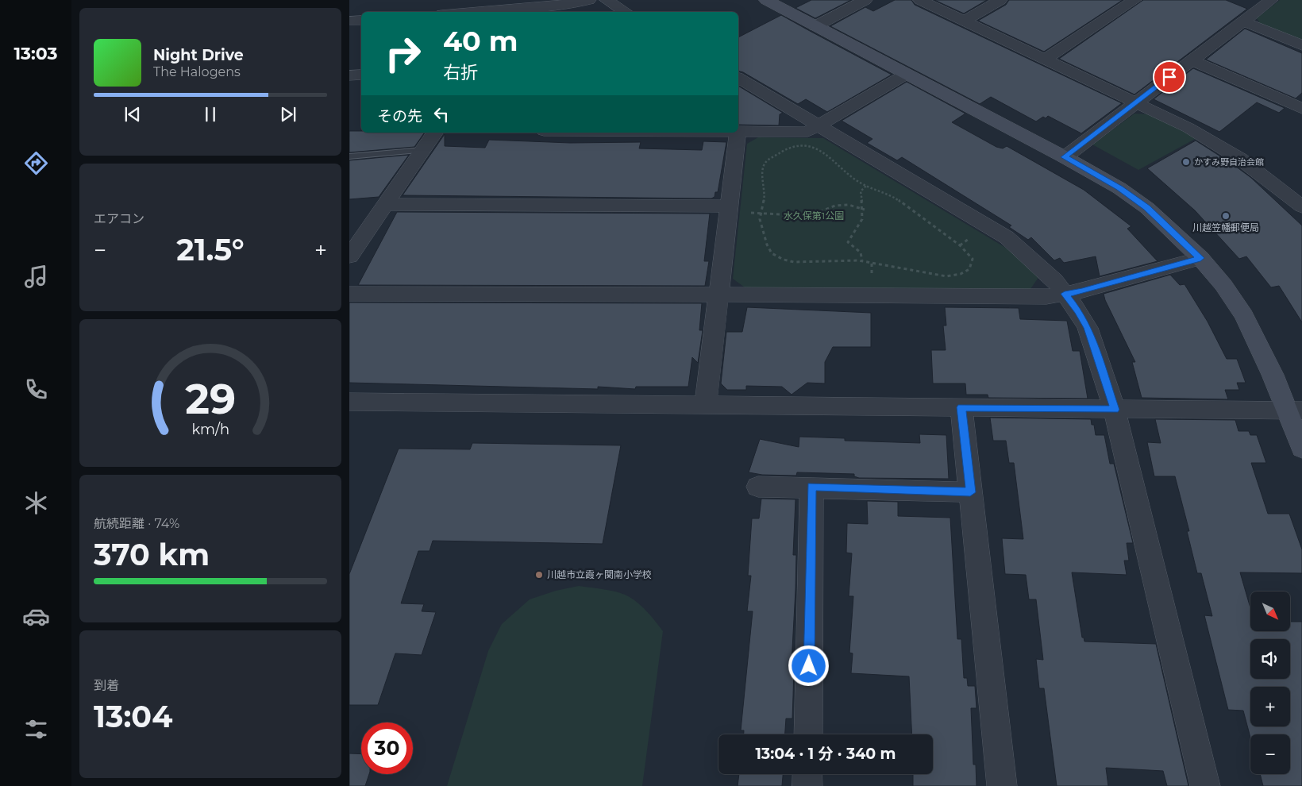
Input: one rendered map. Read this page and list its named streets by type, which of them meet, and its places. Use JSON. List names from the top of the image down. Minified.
{"parks":["水久保第1公園"],"places":["かすみ野自治会館","川越笠幡郵便局","川越市立霞ヶ関南小学校"],"north":"bottom right","page":{"tabs":"13:03","turn":["40 m","右折"],"song":["Night Drive","The Halogens"],"then":"その先","tile":["エアコン",["航続距離 · 74%","370 km"],["到着","13:04"]],"heat":["−","21.5°","+"],"map_buttons":["+","−"],"limit":"30","trip":"13:04 · 1 分 · 340 m","gauge":["29","km/h"]}}
